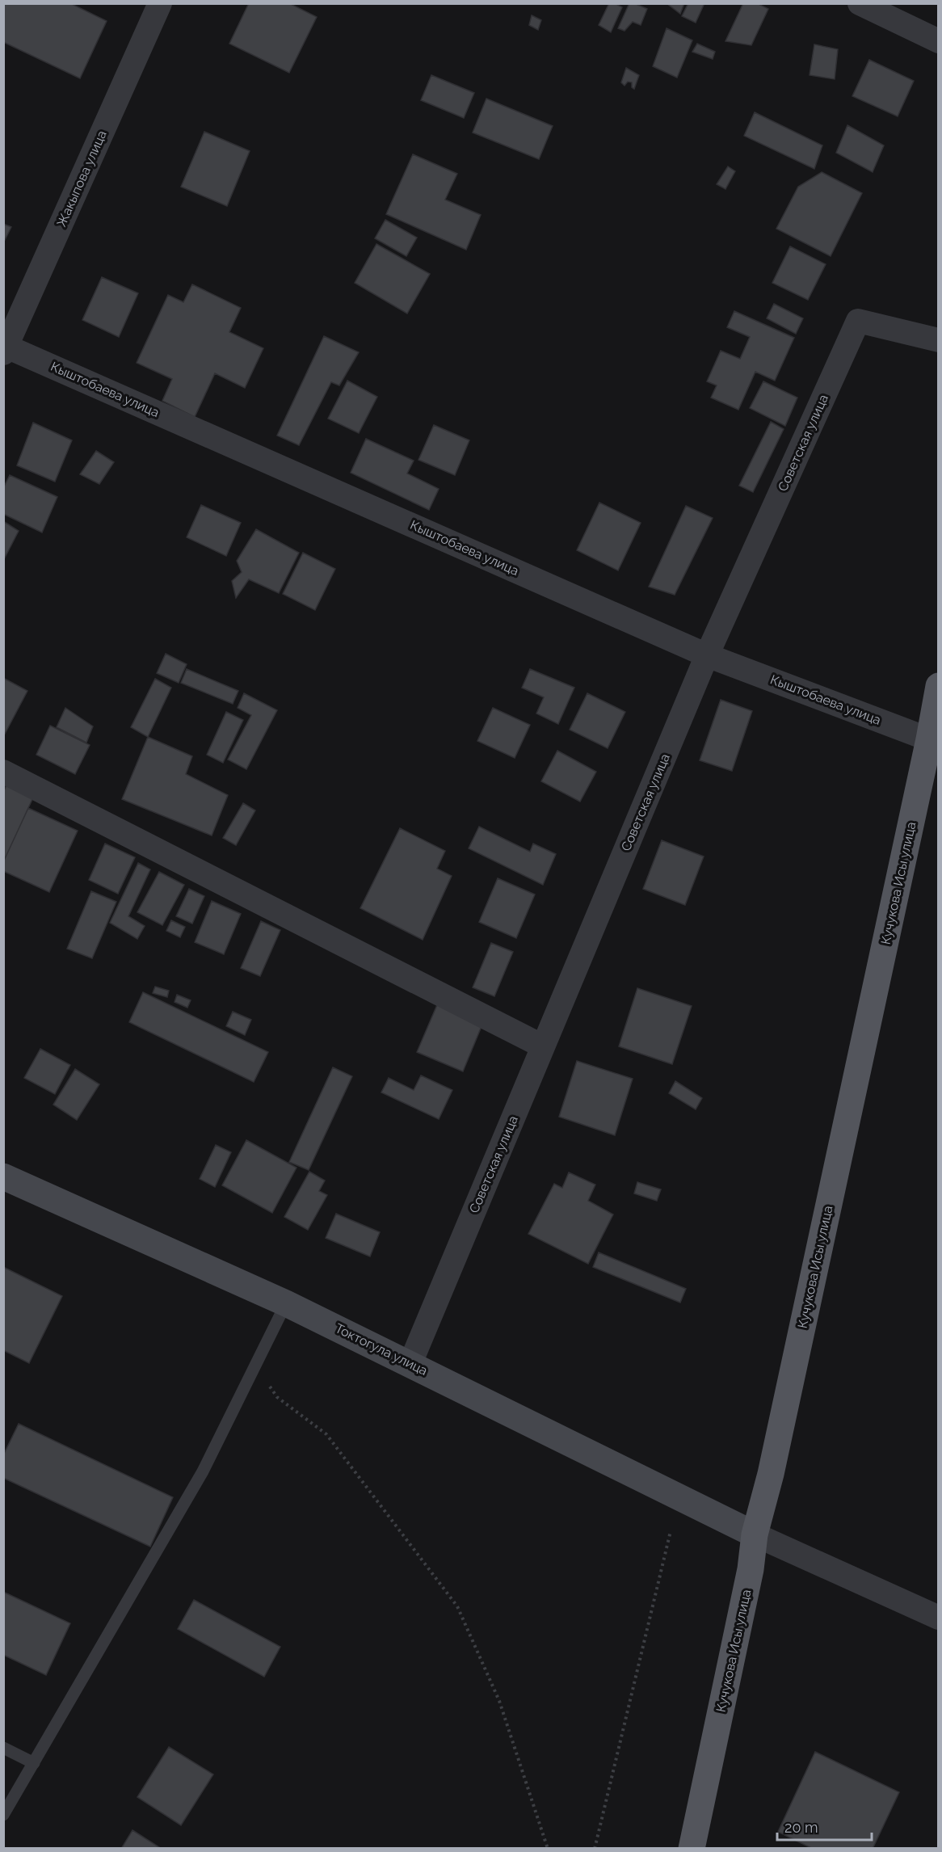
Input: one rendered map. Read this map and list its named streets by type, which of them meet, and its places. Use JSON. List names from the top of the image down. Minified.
{"streets":{"main road":["Кучукова Исы улица","Токтогула улица"],"street":["Жакыпова улица","Кыштобаева улица","Советская улица"]},"crossings":[["Жакыпова улица","Кыштобаева улица"],["Кыштобаева улица","Советская улица"],["Кыштобаева улица","Кучукова Исы улица"],["Советская улица","Токтогула улица"],["Кучукова Исы улица","Токтогула улица"]],"scale_bar":"20 m"}
